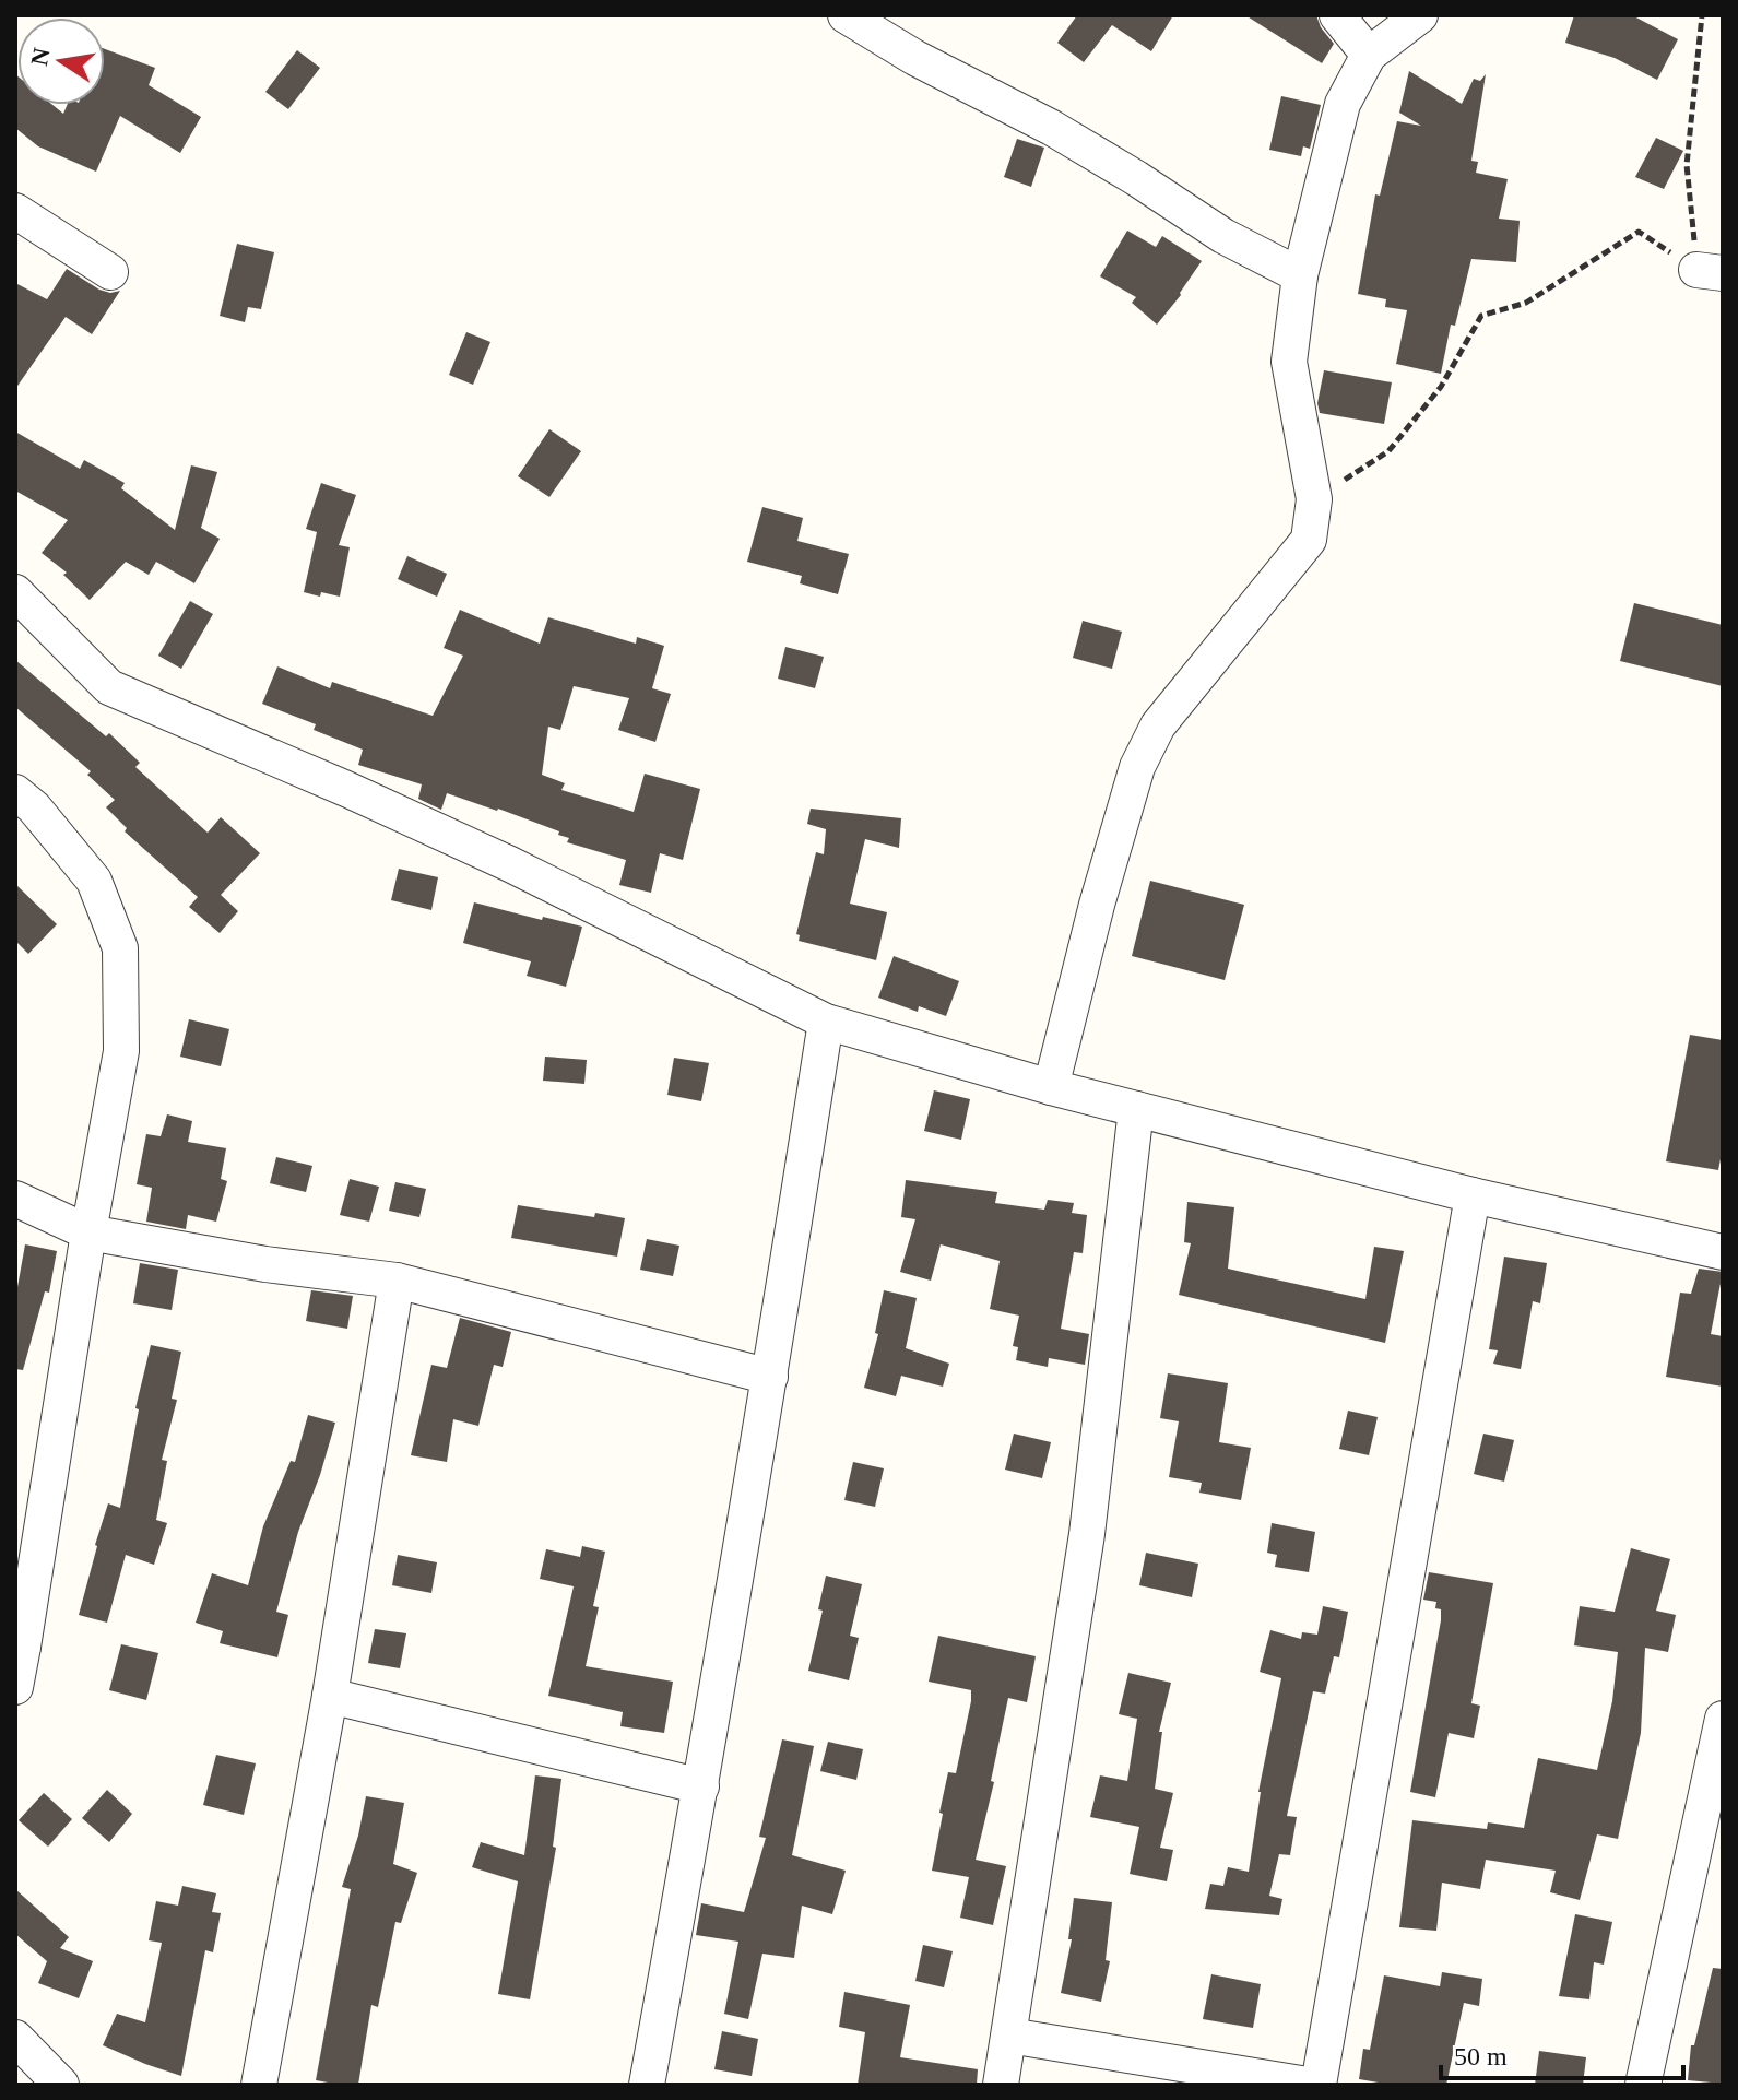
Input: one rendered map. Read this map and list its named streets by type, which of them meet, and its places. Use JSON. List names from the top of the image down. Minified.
{"scale_bar":"50 m","north":"left"}
